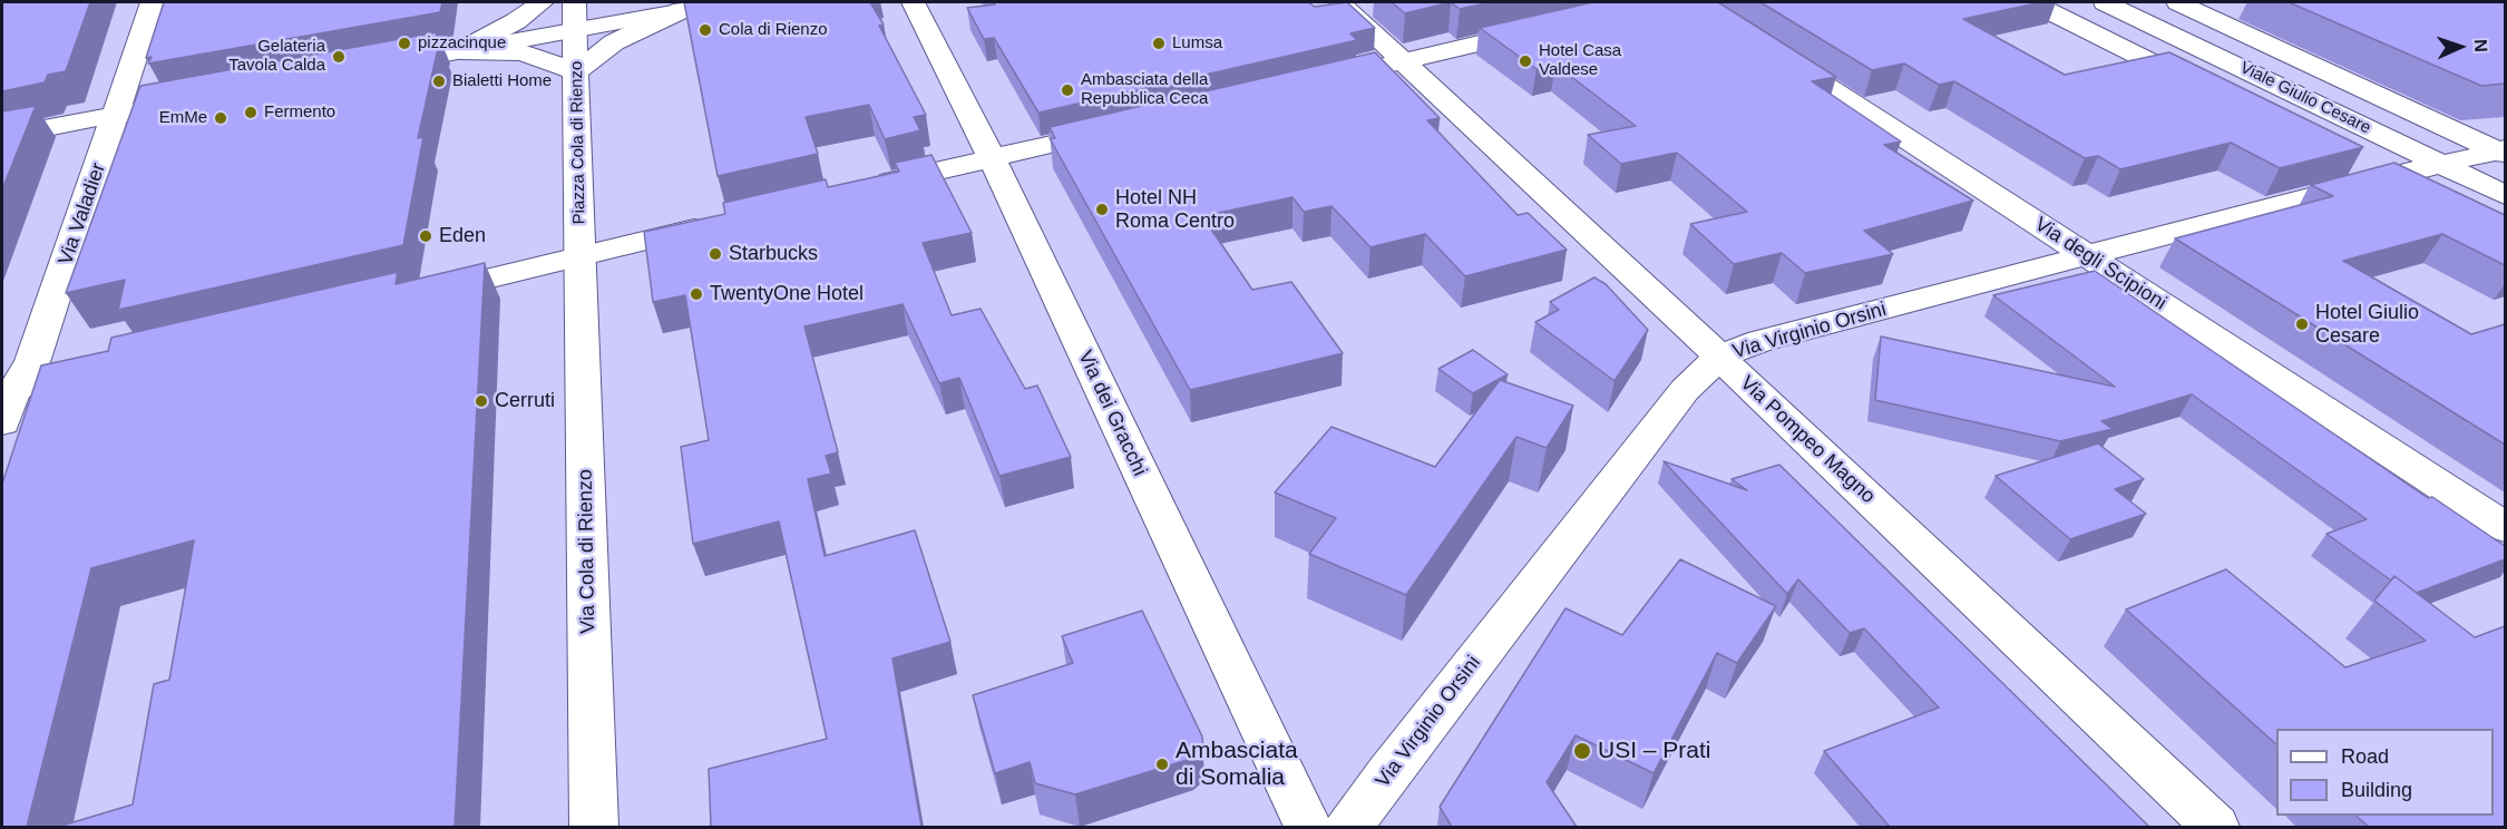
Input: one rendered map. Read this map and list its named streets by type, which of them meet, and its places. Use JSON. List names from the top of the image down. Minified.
{"streets":{"street":["Viale Giulio Cesare","Piazza Cola di Rienzo","Via Valadier","Via degli Scipioni","Via Virginio Orsini","Via dei Gracchi","Via Pompeo Magno","Via Cola di Rienzo"]},"crossings":[["Viale Giulio Cesare","Via Virginio Orsini"],["Piazza Cola di Rienzo","Via Cola di Rienzo"],["Via degli Scipioni","Via Virginio Orsini"],["Via Virginio Orsini","Via Pompeo Magno"]],"places":["Cola di Rienzo","pizzacinque","Lumsa","Gelateria Tavola Calda","Hotel Casa Valdese","Bialetti Home","Ambasciata della Repubblica Ceca","Fermento","EmMe","Hotel NH Roma Centro","Eden","Starbucks","TwentyOne Hotel","Hotel Giulio Cesare","Cerruti","USI – Prati","Ambasciata di Somalia"],"legend":["Road","Building"],"north":"right"}
